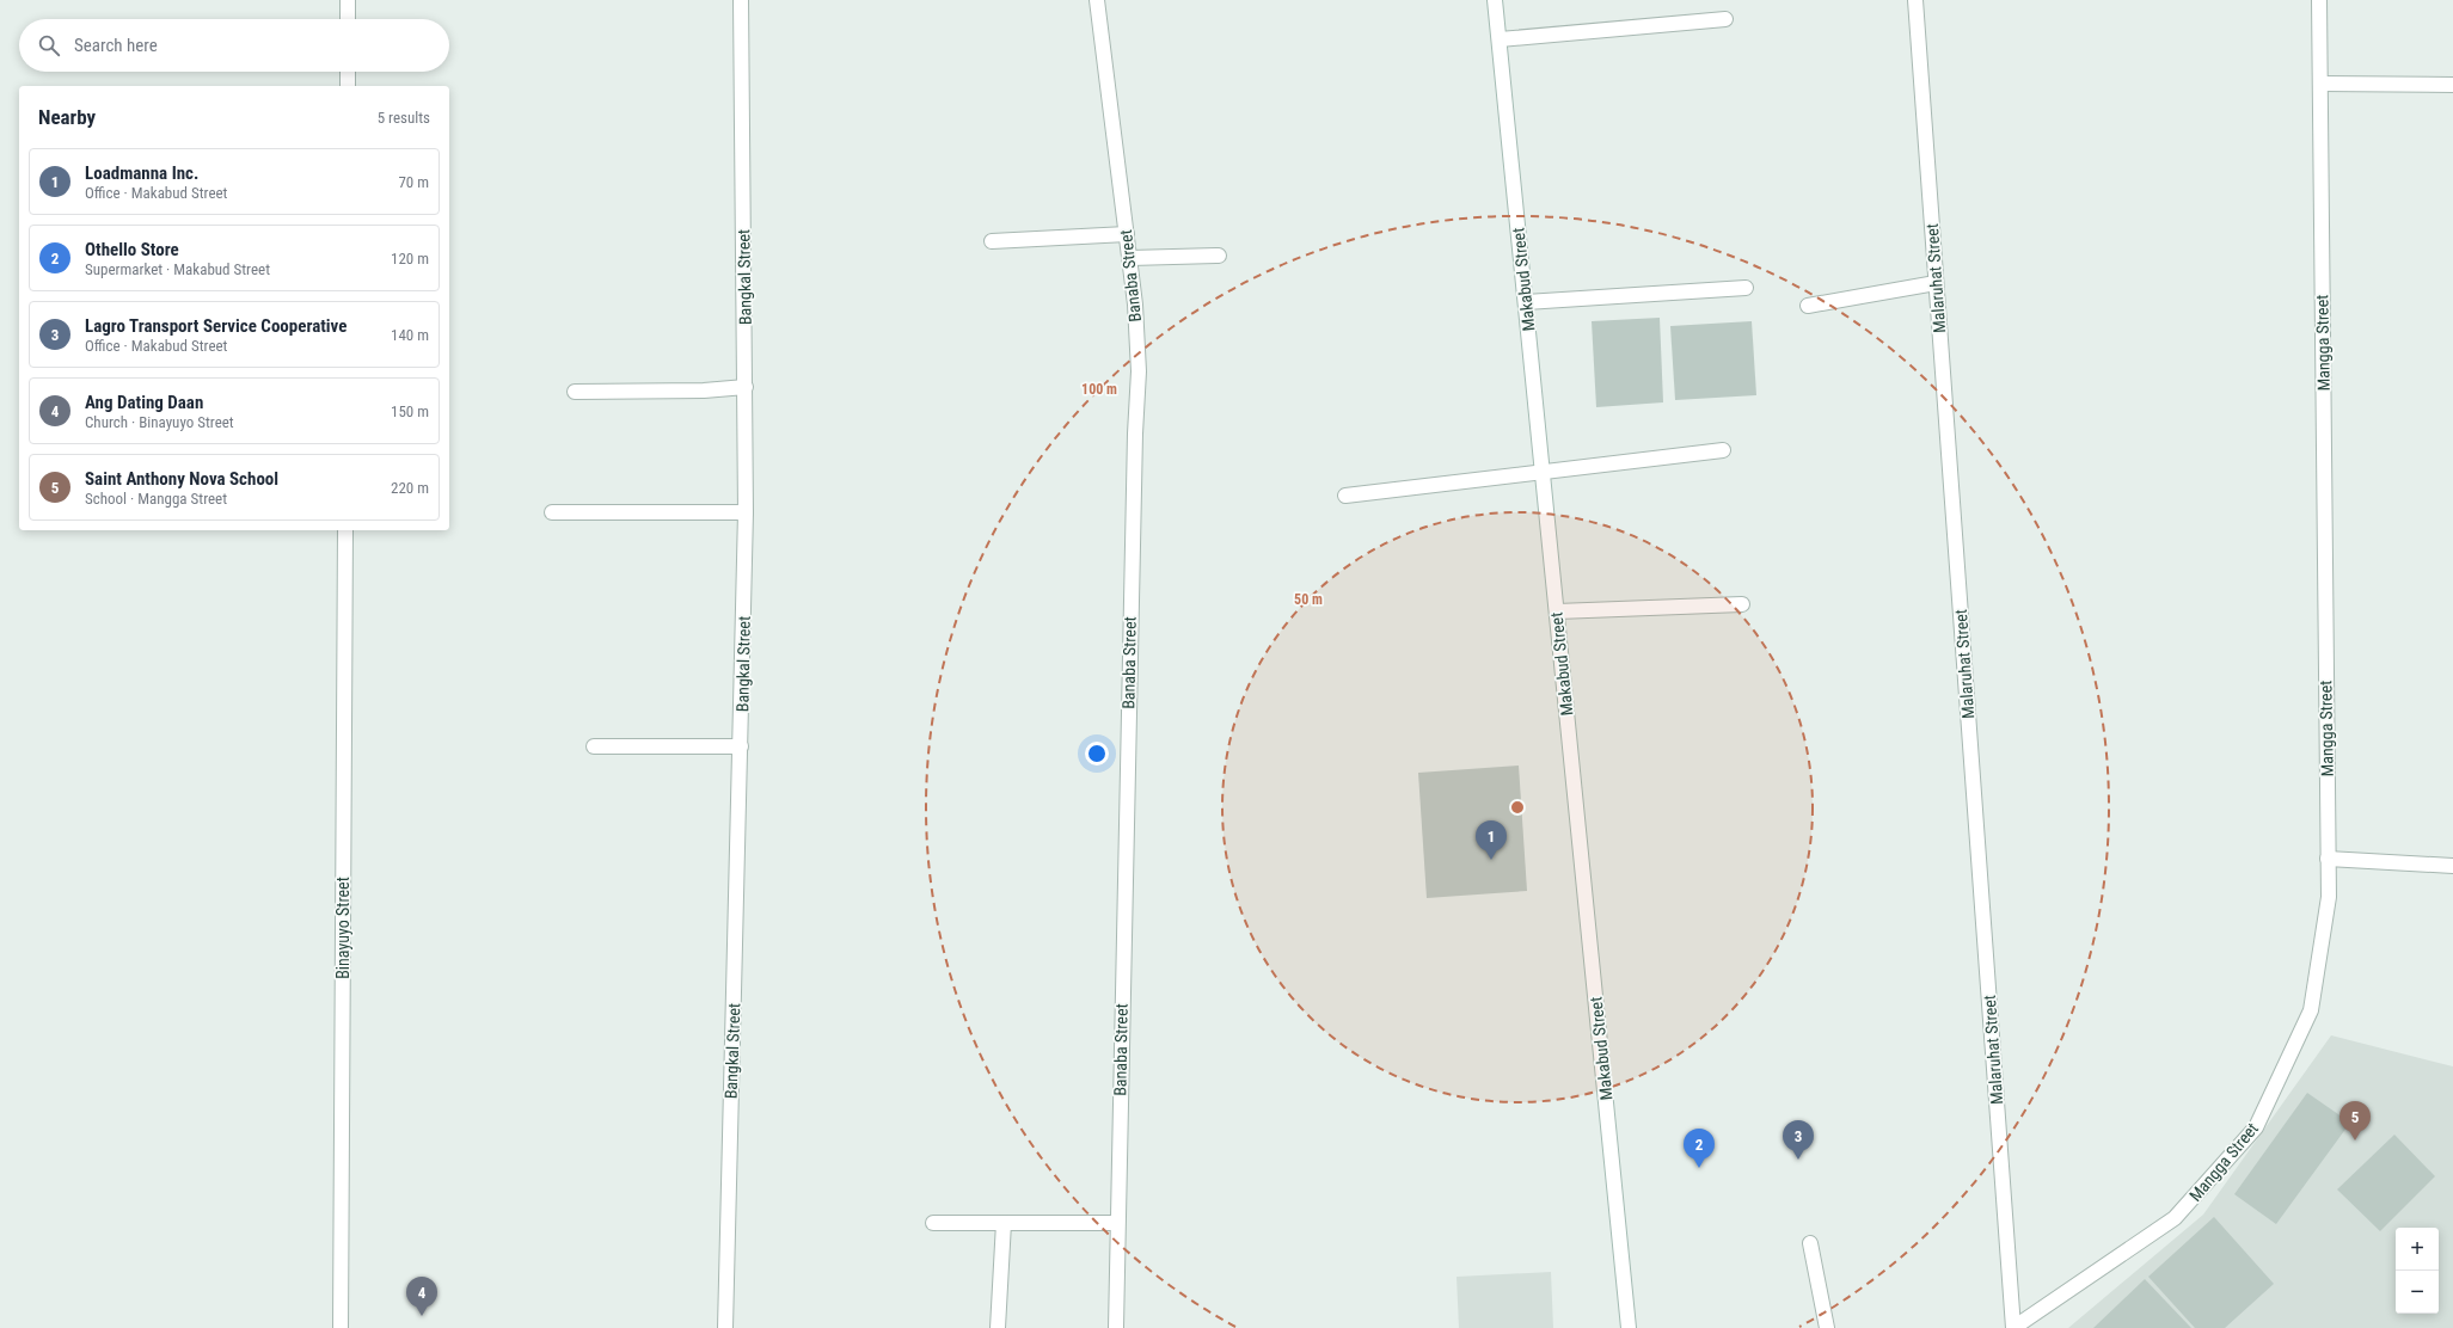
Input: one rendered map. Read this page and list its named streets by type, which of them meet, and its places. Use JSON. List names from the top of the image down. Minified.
{"streets":{"street":["Banaba Street","Bangkal Street","Malaruhat Street","Makabud Street","Mangga Street","Binayuyo Street"]},"crossings":[["Malaruhat Street","Mangga Street"]],"page":{"search":"Search here","heading":["Nearby","5 results"],"list":[{"mark":"1","name":"Loadmanna Inc.","note":"Office · Makabud Street","value":"70 m"},{"mark":"2","name":"Othello Store","note":"Supermarket · Makabud Street","value":"120 m"},{"mark":"3","name":"Lagro Transport Service Cooperative","note":"Office · Makabud Street","value":"140 m"},{"mark":"4","name":"Ang Dating Daan","note":"Church · Binayuyo Street","value":"150 m"},{"mark":"5","name":"Saint Anthony Nova School","note":"School · Mangga Street","value":"220 m"}],"pins":["1","5","3","2","4"],"map_buttons":["+","−"]},"rings":["100 m","50 m"]}
